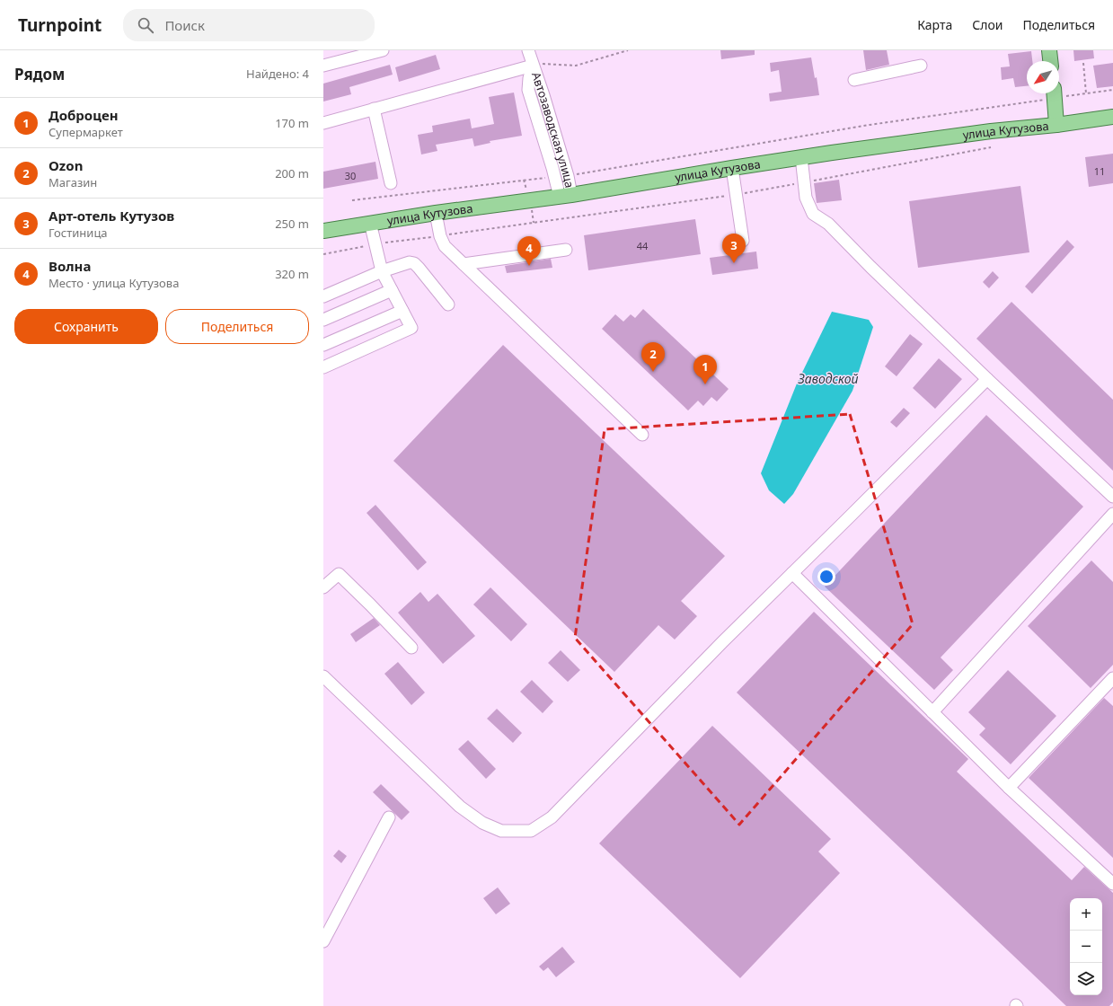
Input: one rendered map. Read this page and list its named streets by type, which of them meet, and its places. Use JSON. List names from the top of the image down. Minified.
{"streets":{"main road":["улица Кутузова"],"street":["Автозаводская улица"]},"crossings":[["Автозаводская улица","улица Кутузова"]],"water":["Заводской"],"house_numbers":["11","30","44"],"north":"bottom left","page":{"header":"Turnpoint","search":"Поиск","nav":["Карта","Слои","Поделиться"],"heading":["Рядом","Найдено: 4"],"list":[{"mark":"1","name":"Доброцен","note":"Супермаркет","value":"170 m"},{"mark":"2","name":"Ozon","note":"Магазин","value":"200 m"},{"mark":"3","name":"Арт-отель Кутузов","note":"Гостиница","value":"250 m"},{"mark":"4","name":"Волна","note":"Место · улица Кутузова","value":"320 m"}],"pins":["3","4","2","1"],"buttons":["Сохранить","Поделиться"],"map_buttons":["+","−"]}}
